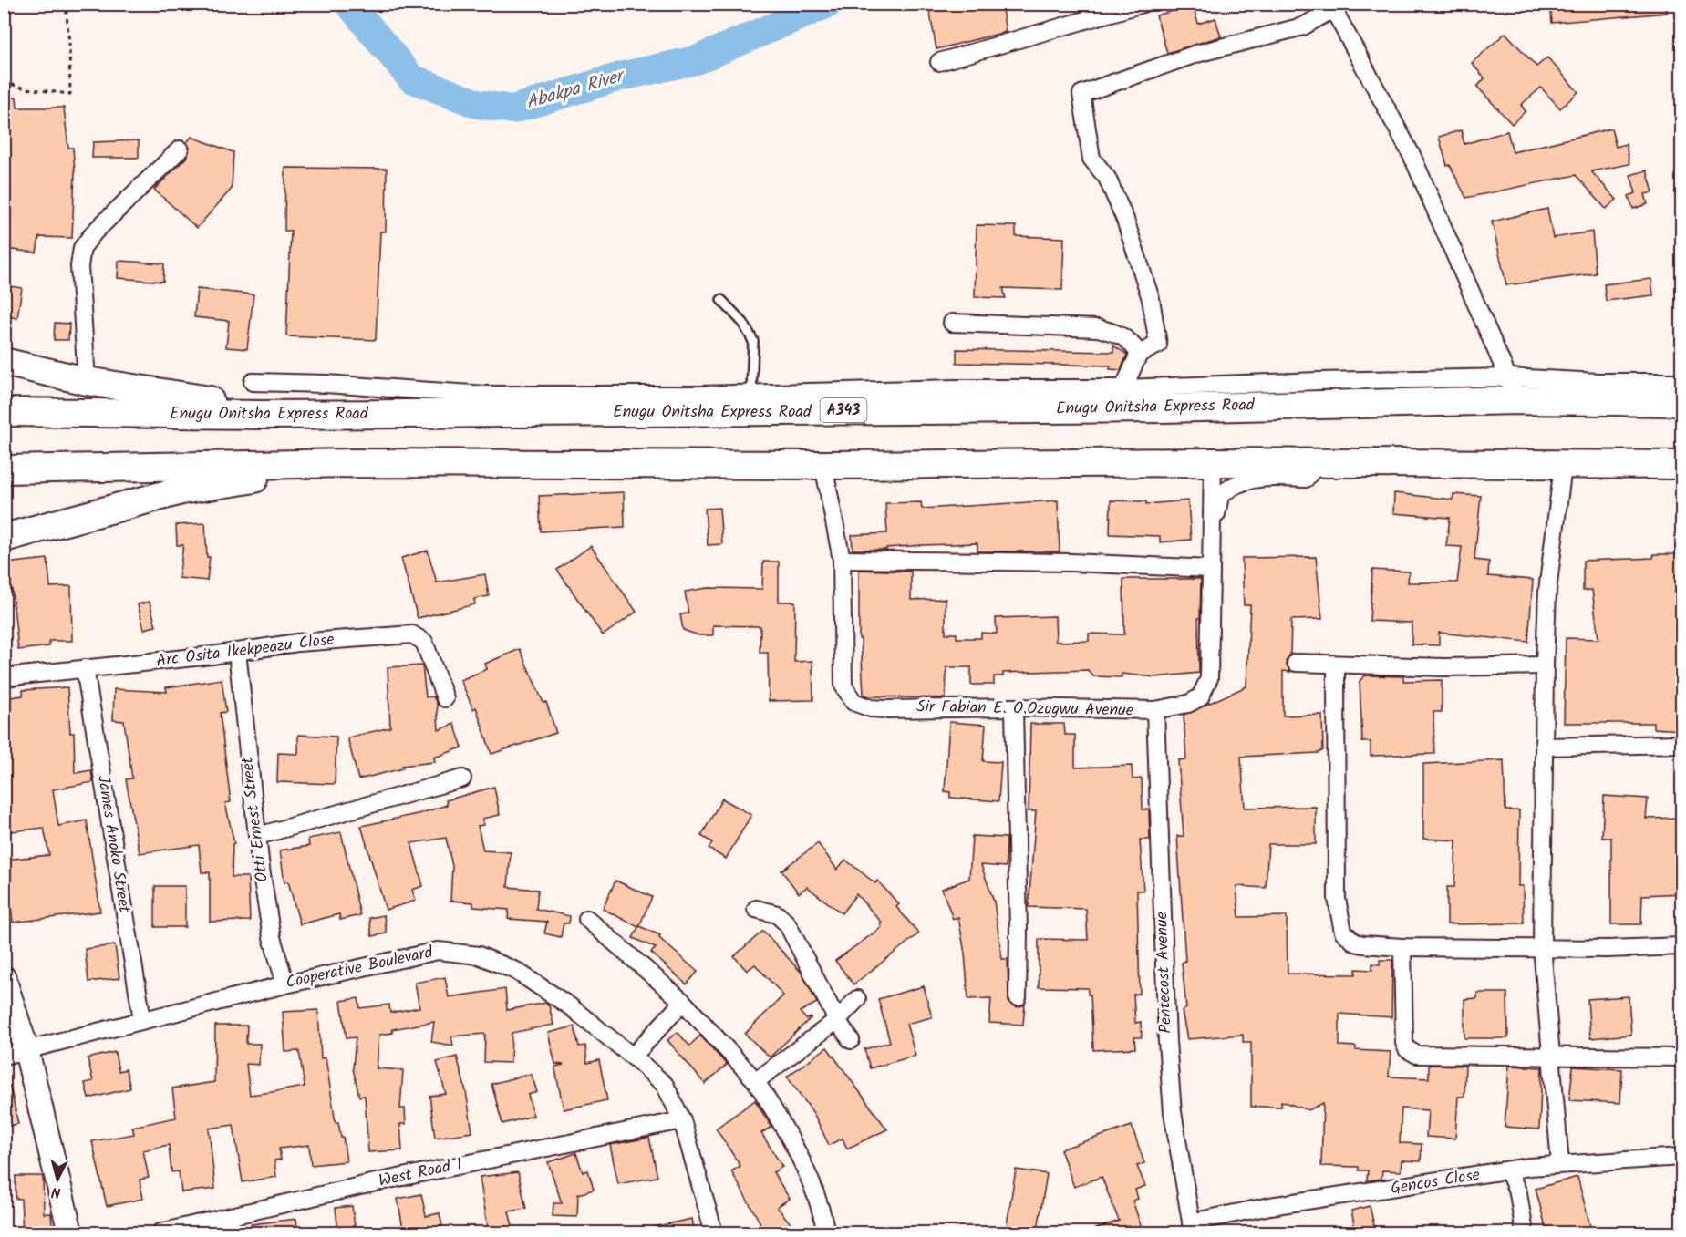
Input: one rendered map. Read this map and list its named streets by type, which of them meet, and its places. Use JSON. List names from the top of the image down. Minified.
{"streets":{"highway":["Enugu Onitsha Express Road","A343"],"street":["Arc Osita Ikekpeazu Close","Sir Fabian E. O.Ozogwu Avenue","Otti Ernest Street","James Anoko Street","Cooperative Boulevard","Pentecost Avenue","West Road 1","Gencos Close"]},"crossings":[["Arc Osita Ikekpeazu Close","Otti Ernest Street"],["Arc Osita Ikekpeazu Close","James Anoko Street"],["Sir Fabian E. O.Ozogwu Avenue","Pentecost Avenue"],["Otti Ernest Street","Cooperative Boulevard"],["James Anoko Street","Cooperative Boulevard"],["Cooperative Boulevard","West Road 1"],["Pentecost Avenue","Gencos Close"]],"water":["Abakpa River"],"north":"bottom"}
